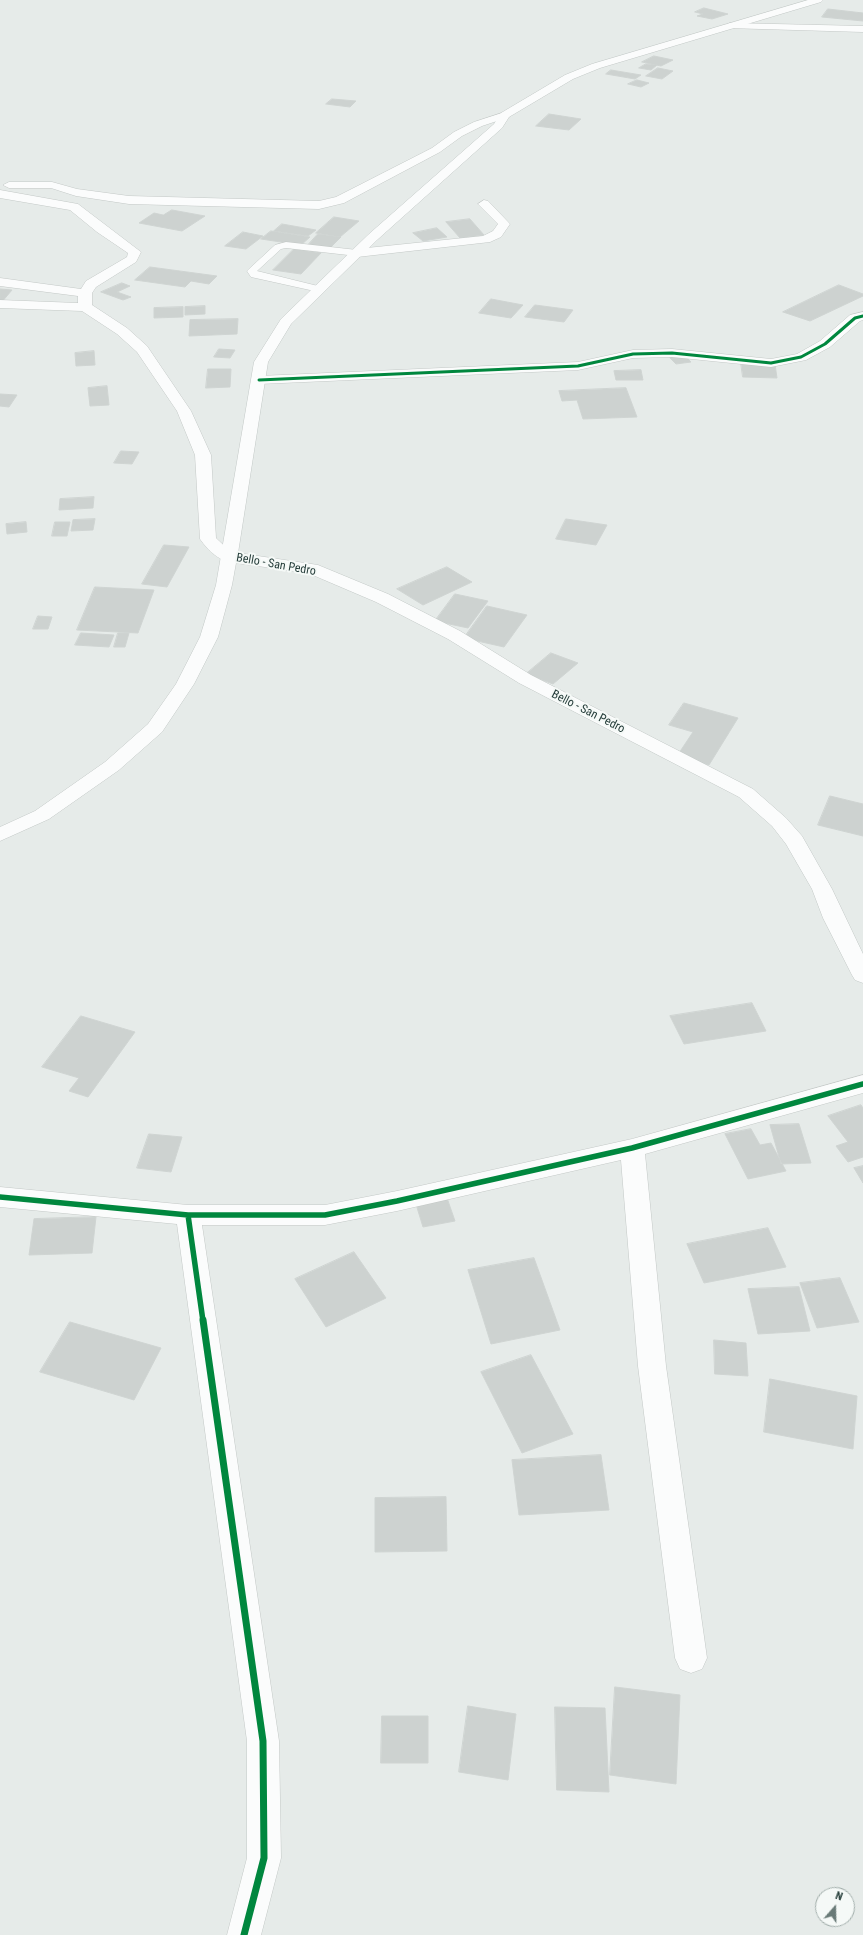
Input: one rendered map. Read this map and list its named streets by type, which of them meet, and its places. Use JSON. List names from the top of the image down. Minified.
{"streets":{"street":["Bello - San Pedro"]},"north":"top"}
